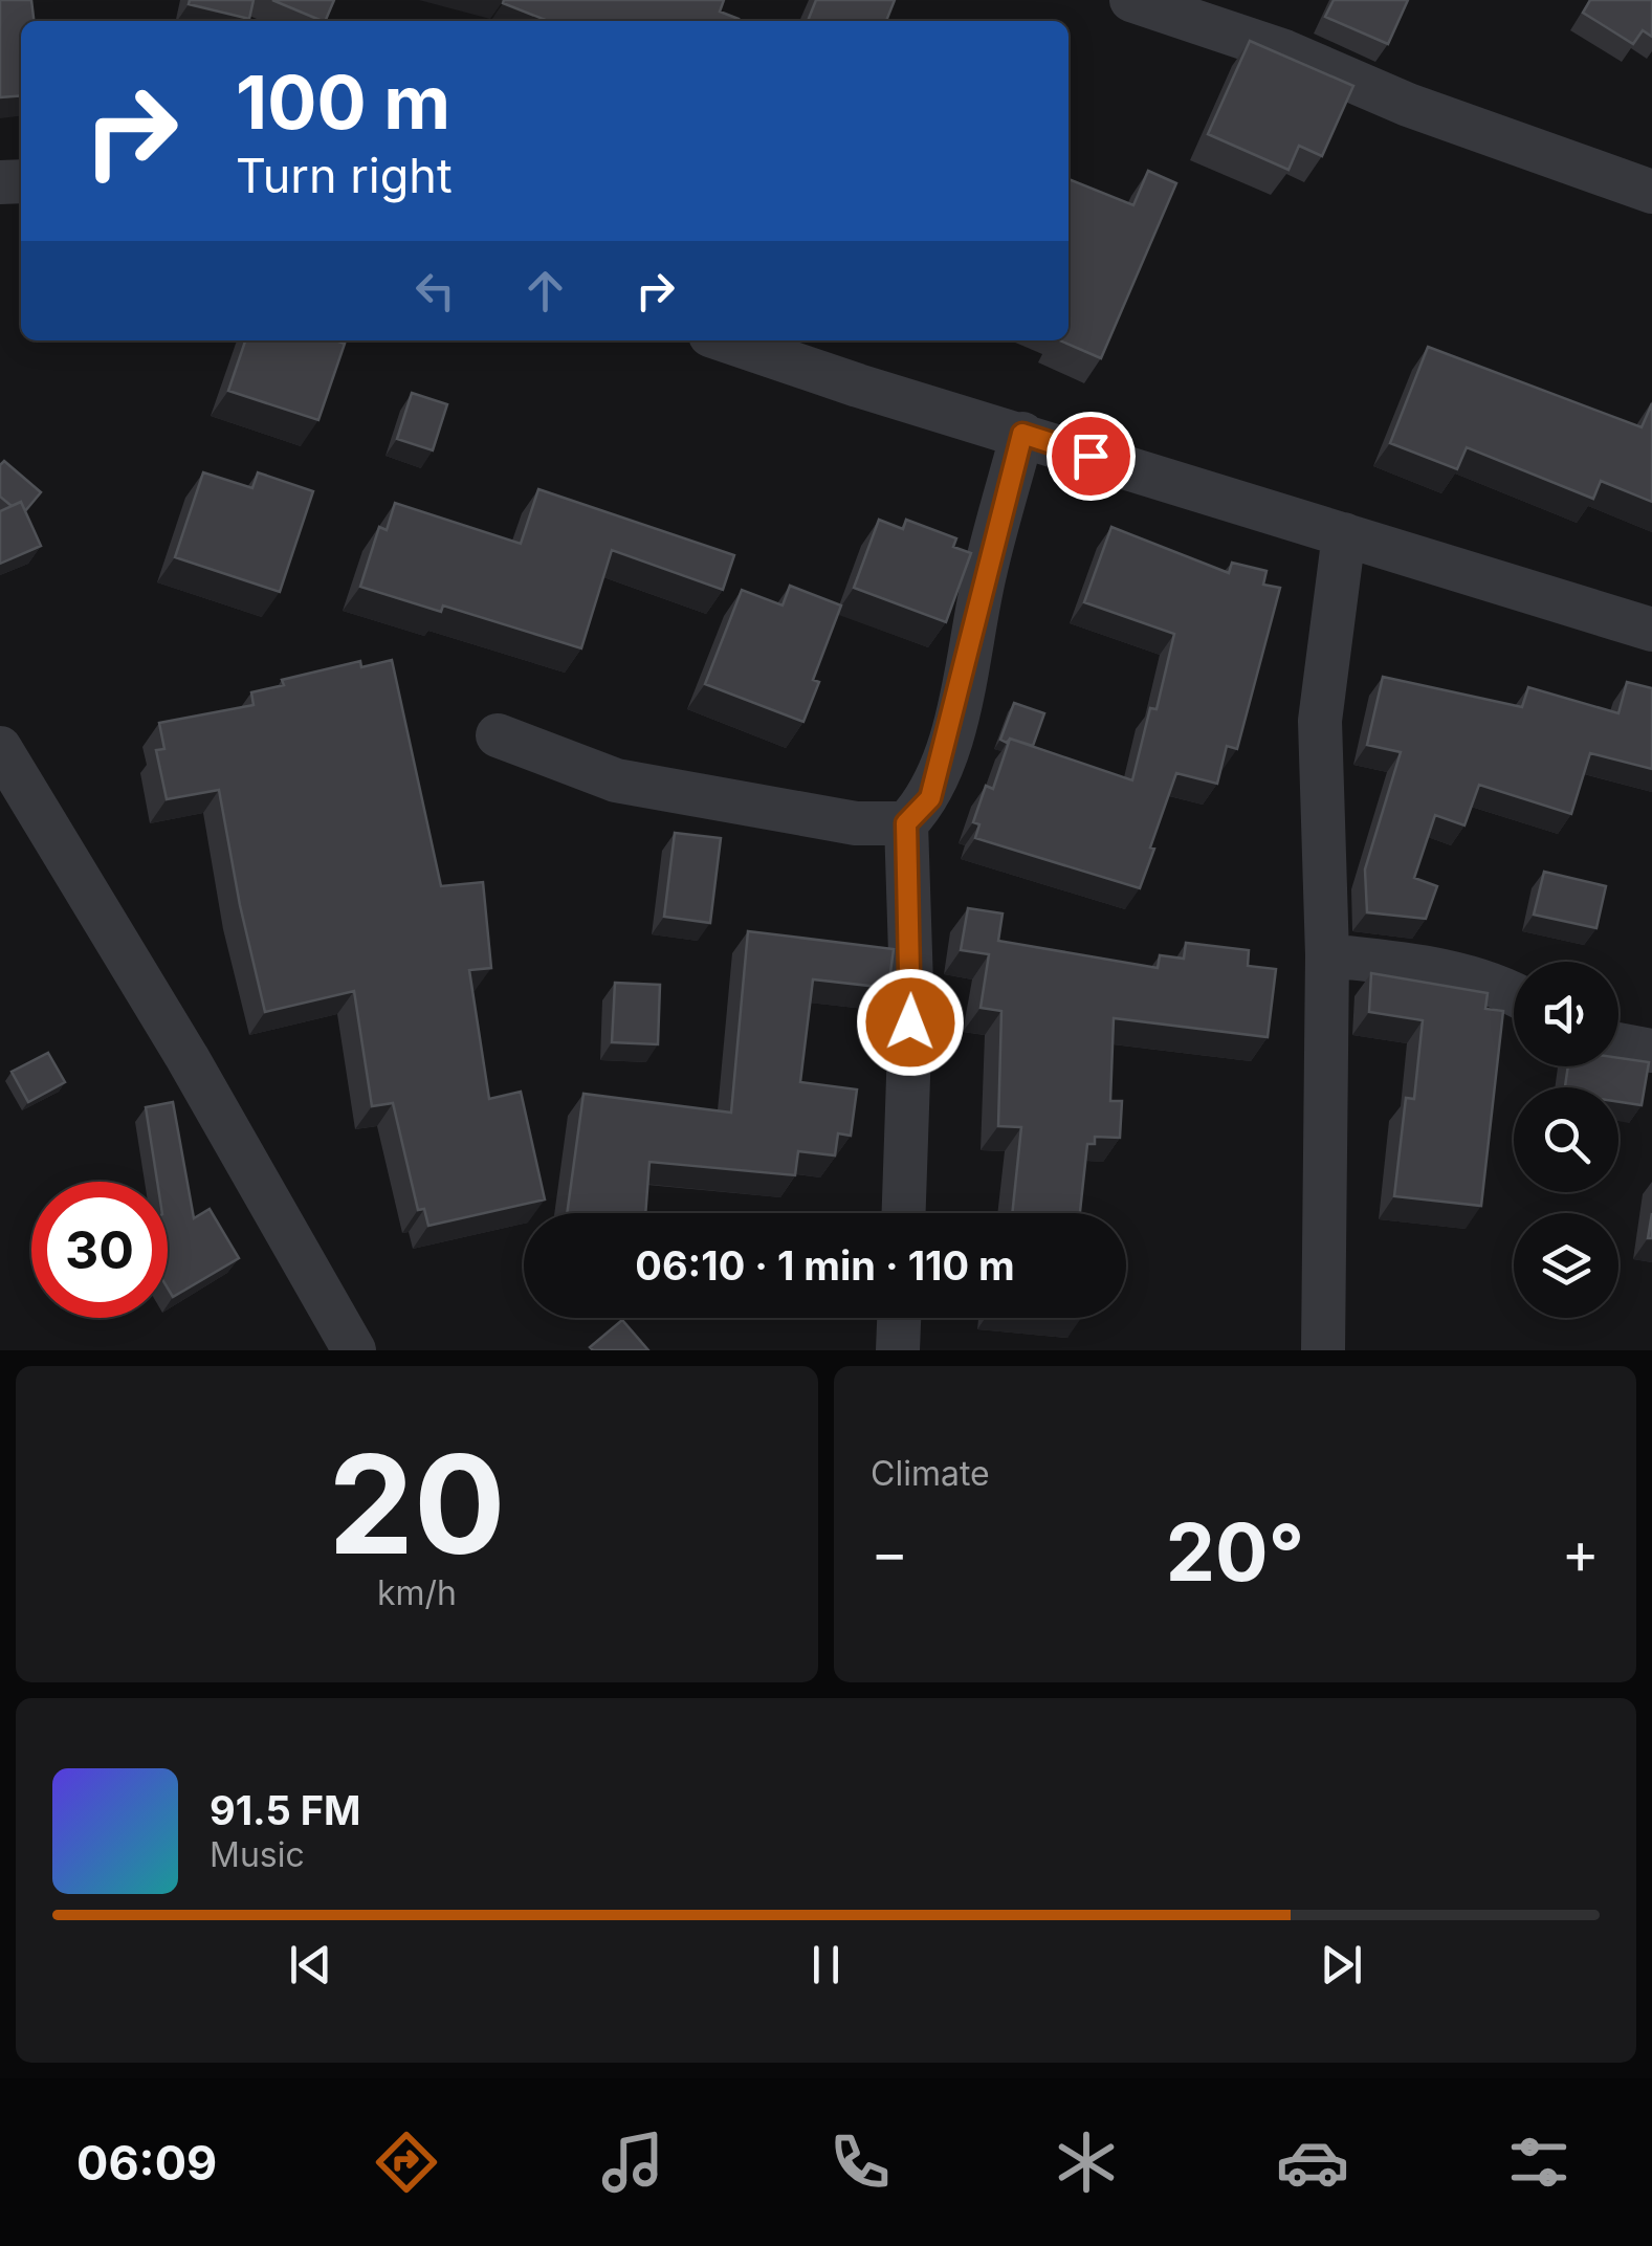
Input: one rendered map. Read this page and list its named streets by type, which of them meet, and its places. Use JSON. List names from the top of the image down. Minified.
{"page":{"turn":["100 m","Turn right"],"limit":"30","trip":"06:10 · 1 min · 110 m","tile":[["20","km/h"],"Climate"],"heat":["−","20°","+"],"song":["91.5 FM","Music"],"tabs":"06:09"}}
